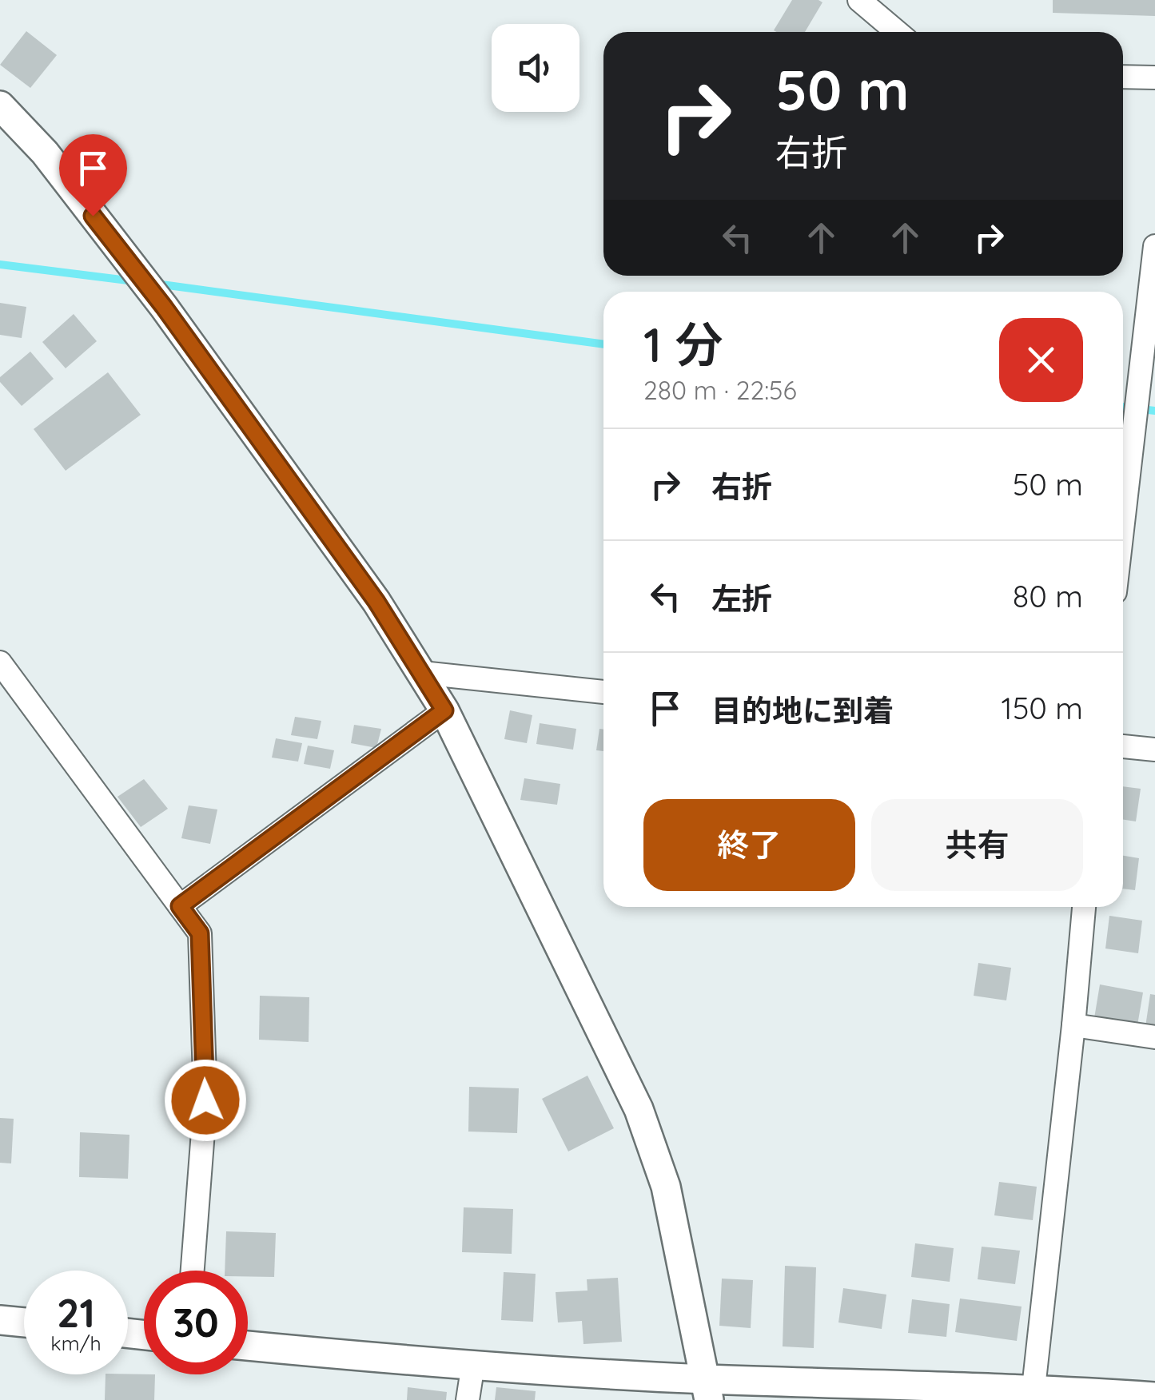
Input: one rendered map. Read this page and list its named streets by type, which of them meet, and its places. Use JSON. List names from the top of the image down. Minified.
{"page":{"turn":["50 m","右折"],"heading":["1 分","280 m · 22:56"],"list":[{"name":"右折","value":"50 m"},{"name":"左折","value":"80 m"},{"name":"目的地に到着","value":"150 m"}],"buttons":["終了","共有"],"speed":"21 km/h","limit":"30"}}
